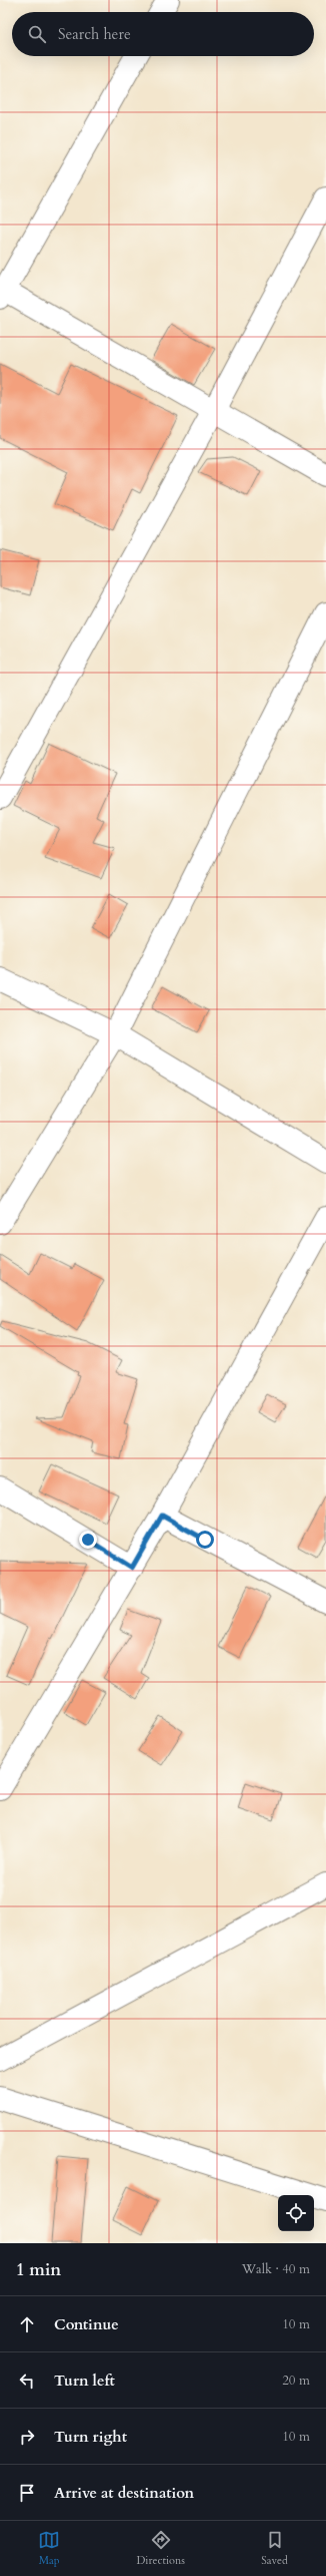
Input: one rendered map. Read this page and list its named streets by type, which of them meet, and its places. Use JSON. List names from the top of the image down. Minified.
{"page":{"search":"Search here","heading":["1 min","Walk · 40 m"],"list":[["Continue","10 m"],["Turn left","20 m"],["Turn right","10 m"],"Arrive at destination"],"nav":["Map","Directions","Saved"]}}
